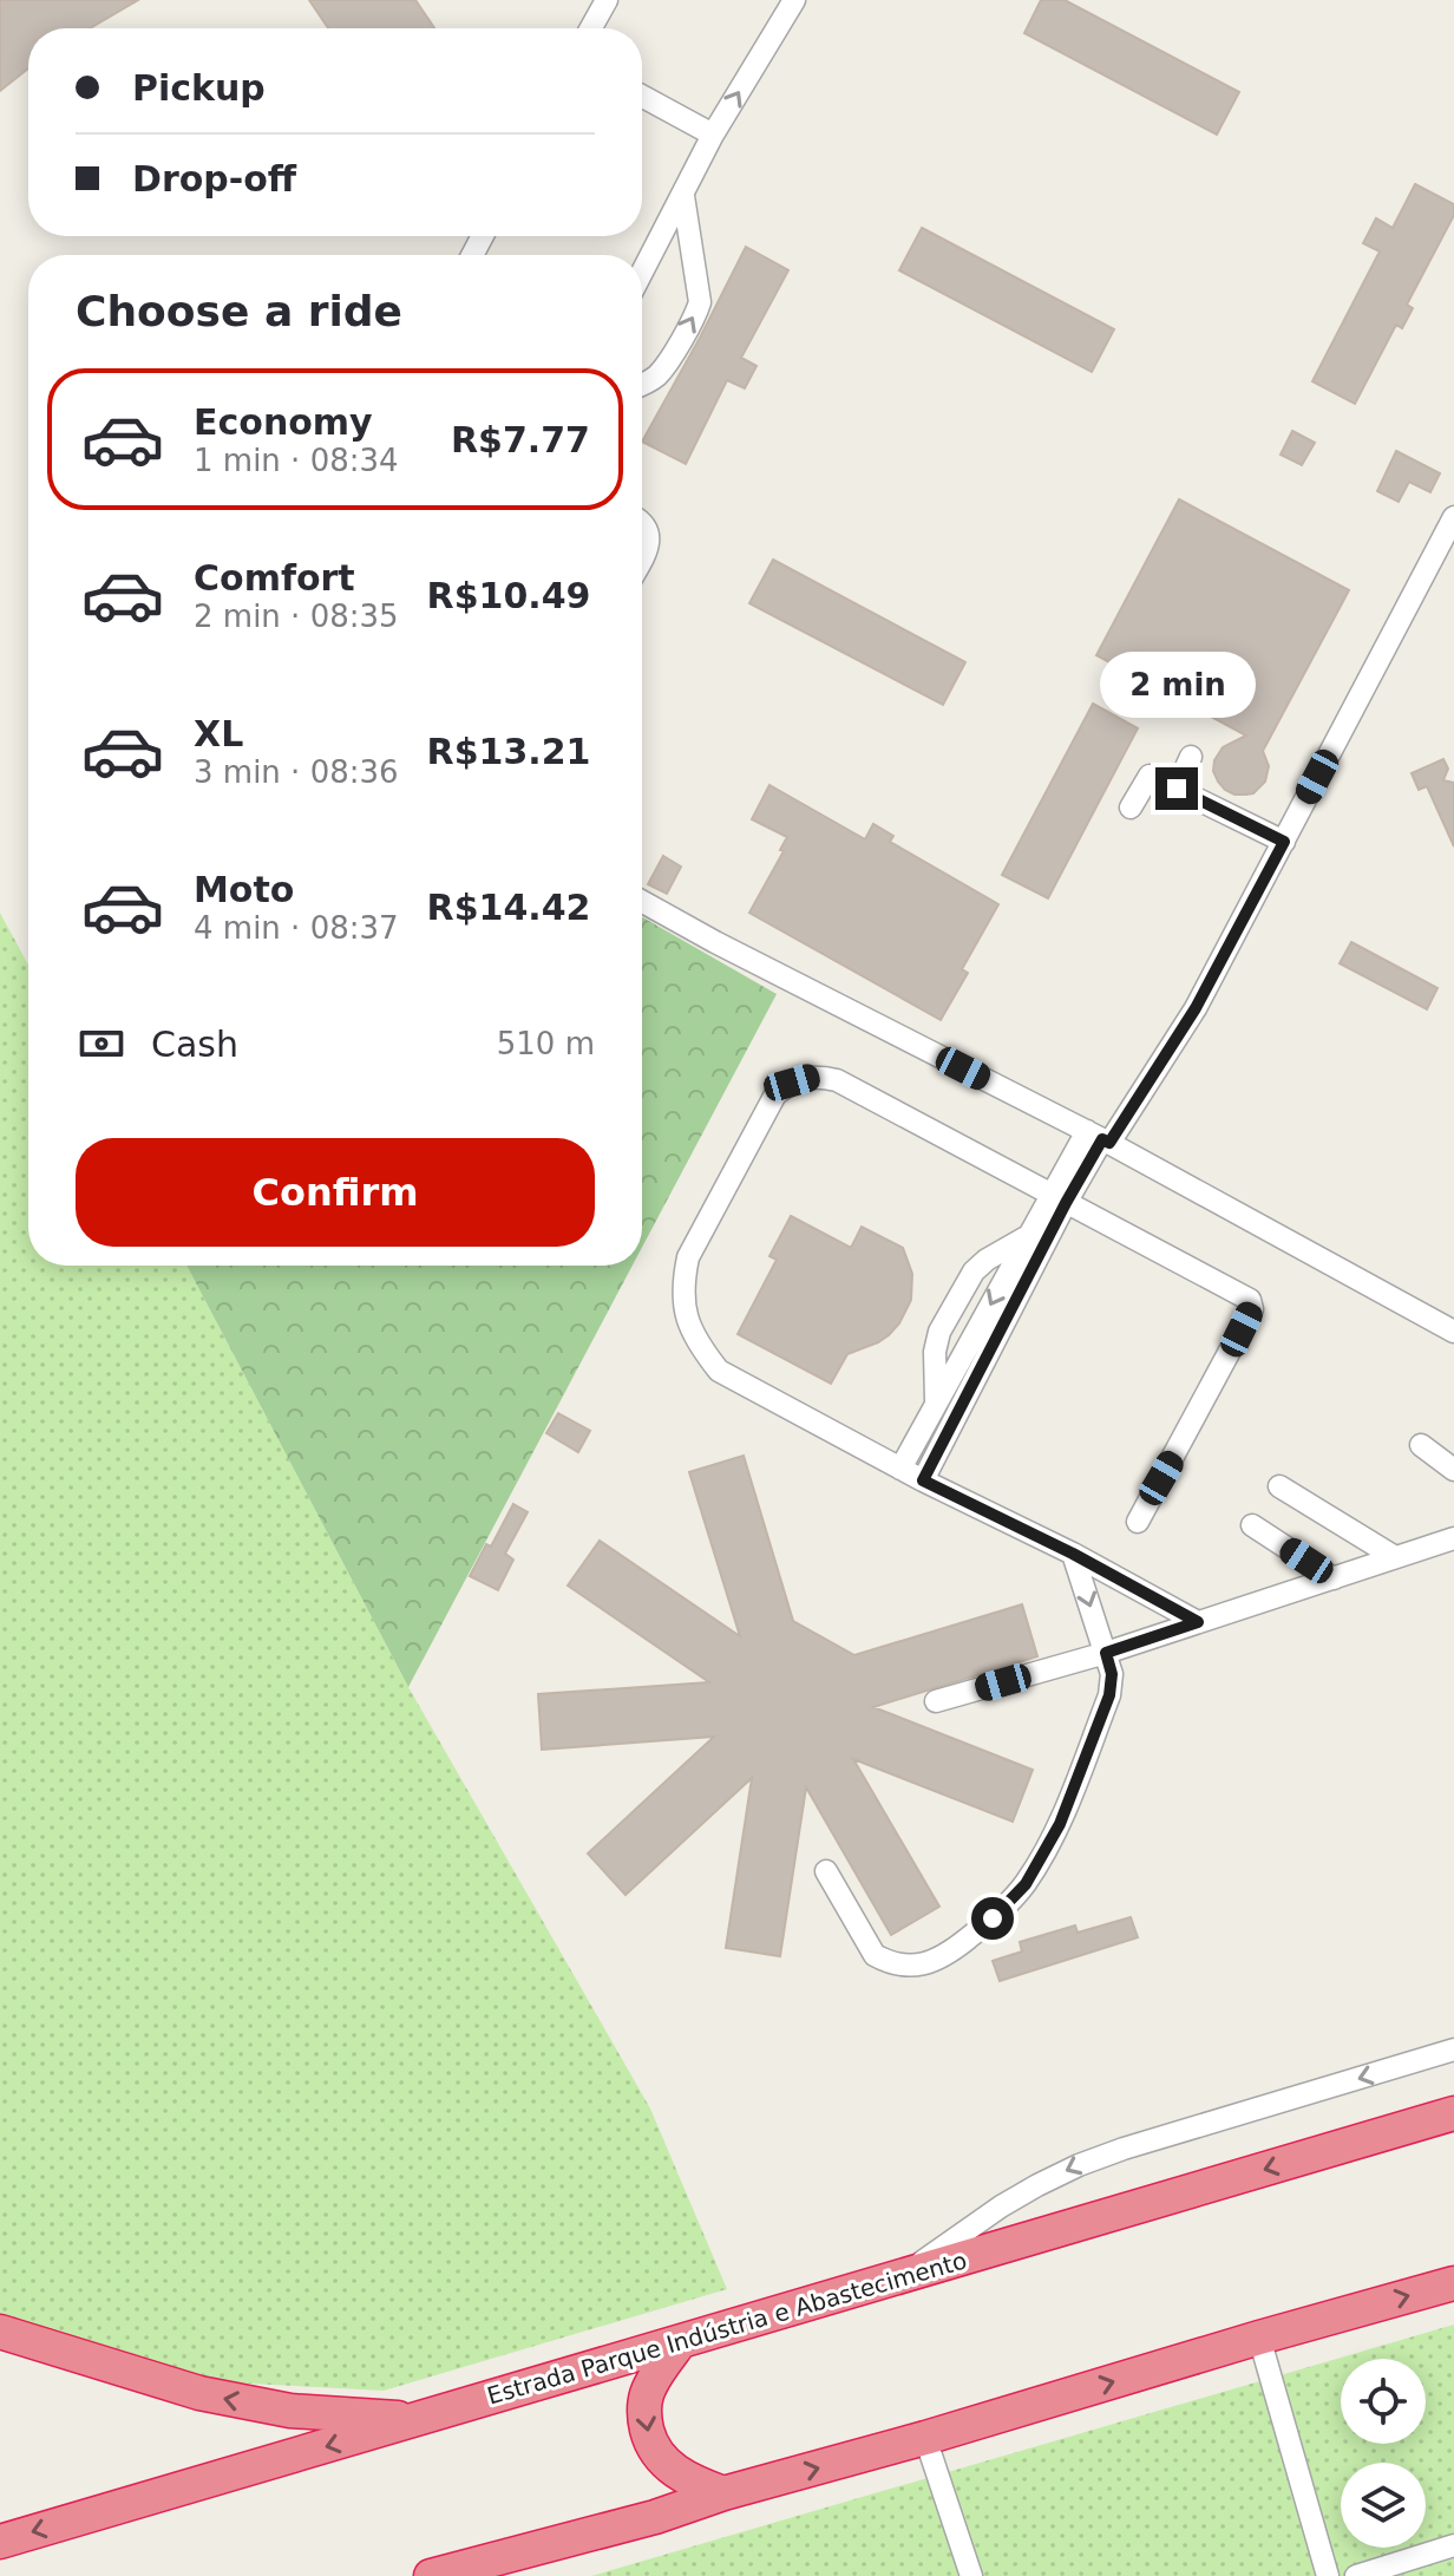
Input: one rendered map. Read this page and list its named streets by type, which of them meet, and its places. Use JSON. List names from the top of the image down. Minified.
{"streets":{"highway":["Estrada Parque Indústria e Abastecimento"]},"page":{"banner":["Pickup","Drop-off"],"heading":"Choose a ride","list":[{"name":"Economy","note":"1 min · 08:34","value":"R$7.77"},{"name":"Comfort","note":"2 min · 08:35","value":"R$10.49"},{"name":"XL","note":"3 min · 08:36","value":"R$13.21"},{"name":"Moto","note":"4 min · 08:37","value":"R$14.42"}],"bubble":"2 min","pay":["Cash","510 m"],"buttons":"Confirm"}}
